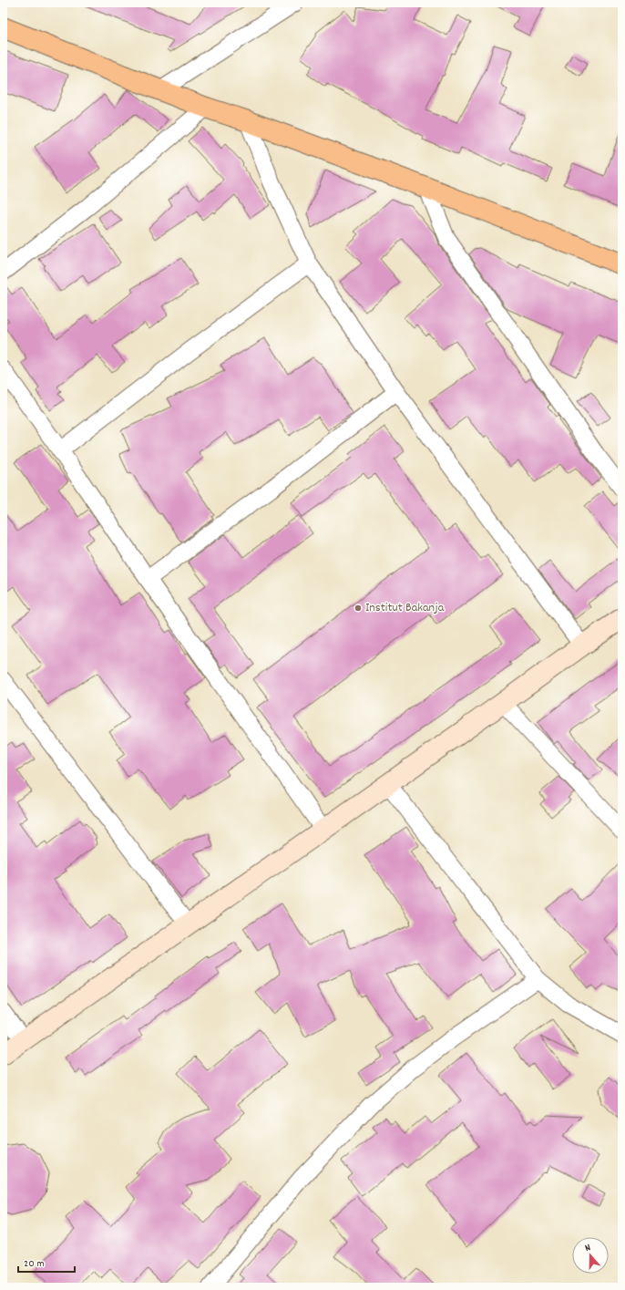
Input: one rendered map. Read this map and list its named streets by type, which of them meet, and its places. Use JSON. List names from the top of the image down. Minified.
{"places":["Institut Bakanja"],"scale_bar":"20 m","north":"top"}
